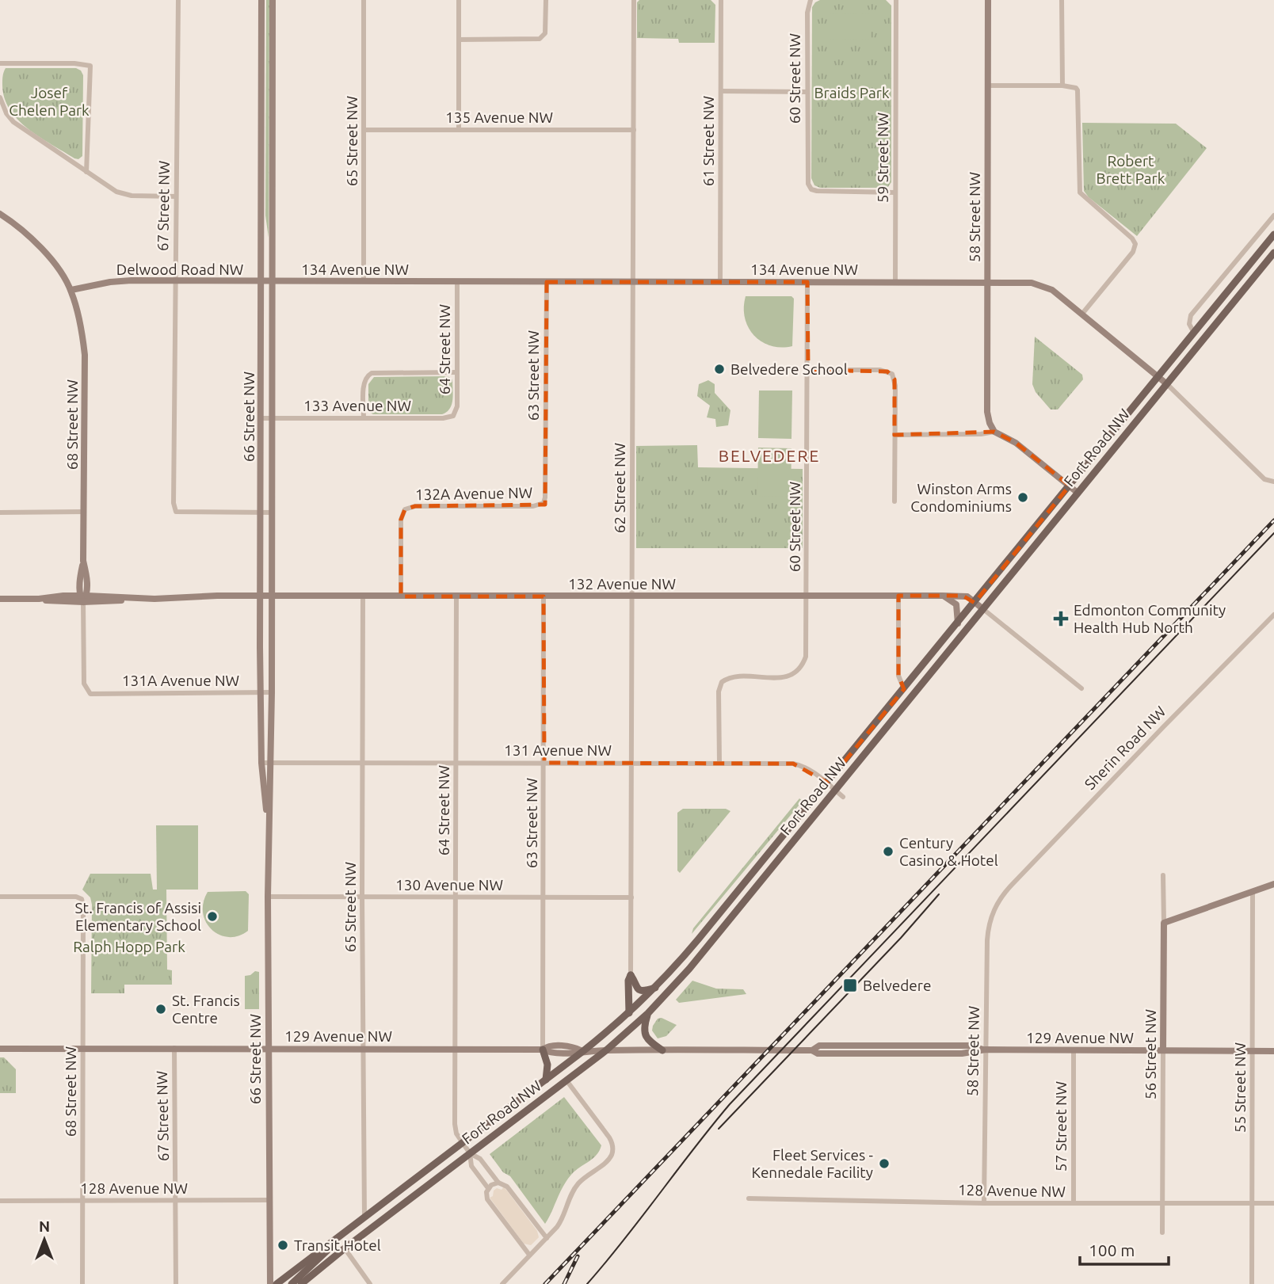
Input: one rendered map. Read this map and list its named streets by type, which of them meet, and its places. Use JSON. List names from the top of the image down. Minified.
{"streets":{"main road":["Fort Road NW"],"street":["60 Street NW","135 Avenue NW","65 Street NW","61 Street NW","59 Street NW","67 Street NW","58 Street NW","Delwood Road NW","134 Avenue NW","64 Street NW","63 Street NW","133 Avenue NW","66 Street NW","68 Street NW","62 Street NW","132A Avenue NW","132 Avenue NW","131A Avenue NW","Sherin Road NW","131 Avenue NW","130 Avenue NW","129 Avenue NW","56 Street NW","55 Street NW","57 Street NW","128 Avenue NW"]},"crossings":[["60 Street NW","59 Street NW"],["60 Street NW","134 Avenue NW"],["60 Street NW","132 Avenue NW"],["60 Street NW","131 Avenue NW"],["135 Avenue NW","65 Street NW"],["135 Avenue NW","62 Street NW"],["65 Street NW","134 Avenue NW"],["65 Street NW","Fort Road NW"],["65 Street NW","132 Avenue NW"],["65 Street NW","131 Avenue NW"],["65 Street NW","130 Avenue NW"],["65 Street NW","129 Avenue NW"],["61 Street NW","134 Avenue NW"],["59 Street NW","134 Avenue NW"],["67 Street NW","Delwood Road NW"],["67 Street NW","66 Street NW"],["67 Street NW","129 Avenue NW"],["67 Street NW","128 Avenue NW"],["58 Street NW","134 Avenue NW"],["58 Street NW","Sherin Road NW"],["58 Street NW","129 Avenue NW"],["58 Street NW","128 Avenue NW"],["Delwood Road NW","134 Avenue NW"],["Delwood Road NW","66 Street NW"],["Delwood Road NW","68 Street NW"],["134 Avenue NW","64 Street NW"],["134 Avenue NW","63 Street NW"],["134 Avenue NW","66 Street NW"],["134 Avenue NW","Fort Road NW"],["134 Avenue NW","62 Street NW"],["64 Street NW","133 Avenue NW"],["64 Street NW","Fort Road NW"],["64 Street NW","132 Avenue NW"],["64 Street NW","131 Avenue NW"],["64 Street NW","130 Avenue NW"],["64 Street NW","129 Avenue NW"],["63 Street NW","132A Avenue NW"],["63 Street NW","132 Avenue NW"],["63 Street NW","131 Avenue NW"],["63 Street NW","130 Avenue NW"],["63 Street NW","129 Avenue NW"],["133 Avenue NW","66 Street NW"],["66 Street NW","132 Avenue NW"],["66 Street NW","131A Avenue NW"],["66 Street NW","131 Avenue NW"],["66 Street NW","130 Avenue NW"],["66 Street NW","129 Avenue NW"],["66 Street NW","128 Avenue NW"],["68 Street NW","132 Avenue NW"],["68 Street NW","131A Avenue NW"],["68 Street NW","129 Avenue NW"],["68 Street NW","128 Avenue NW"],["Fort Road NW","132 Avenue NW"],["Fort Road NW","131 Avenue NW"],["Fort Road NW","129 Avenue NW"],["62 Street NW","132 Avenue NW"],["62 Street NW","131 Avenue NW"],["62 Street NW","130 Avenue NW"],["132A Avenue NW","132 Avenue NW"],["129 Avenue NW","56 Street NW"],["129 Avenue NW","55 Street NW"],["129 Avenue NW","57 Street NW"],["56 Street NW","128 Avenue NW"],["55 Street NW","128 Avenue NW"],["57 Street NW","128 Avenue NW"]],"districts":["BELVEDERE"],"parks":["Josef Chelen Park","Braids Park","Robert Brett Park","Ralph Hopp Park"],"places":{"other":["Belvedere School","Winston Arms Condominiums","Century Casino & Hotel","St. Francis of Assisi Elementary School","St. Francis Centre","Fleet Services - Kennedale Facility","Transit Hotel"],"health":["Edmonton Community Health Hub North"],"transit":["Belvedere"]},"scale_bar":"100 m","north":"top"}
